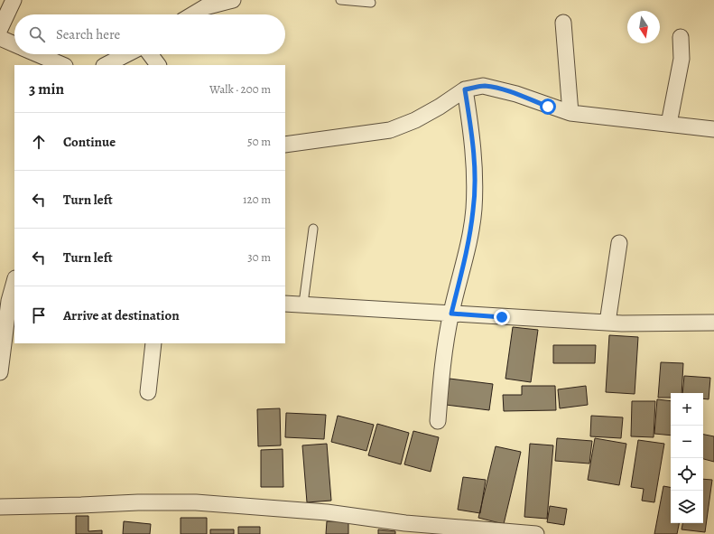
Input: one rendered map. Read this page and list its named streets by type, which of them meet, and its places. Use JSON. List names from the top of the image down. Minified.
{"north":"bottom","page":{"search":"Search here","heading":["3 min","Walk · 200 m"],"list":[["Continue","50 m"],["Turn left","120 m"],["Turn left","30 m"],"Arrive at destination"],"map_buttons":["+","−"]}}
